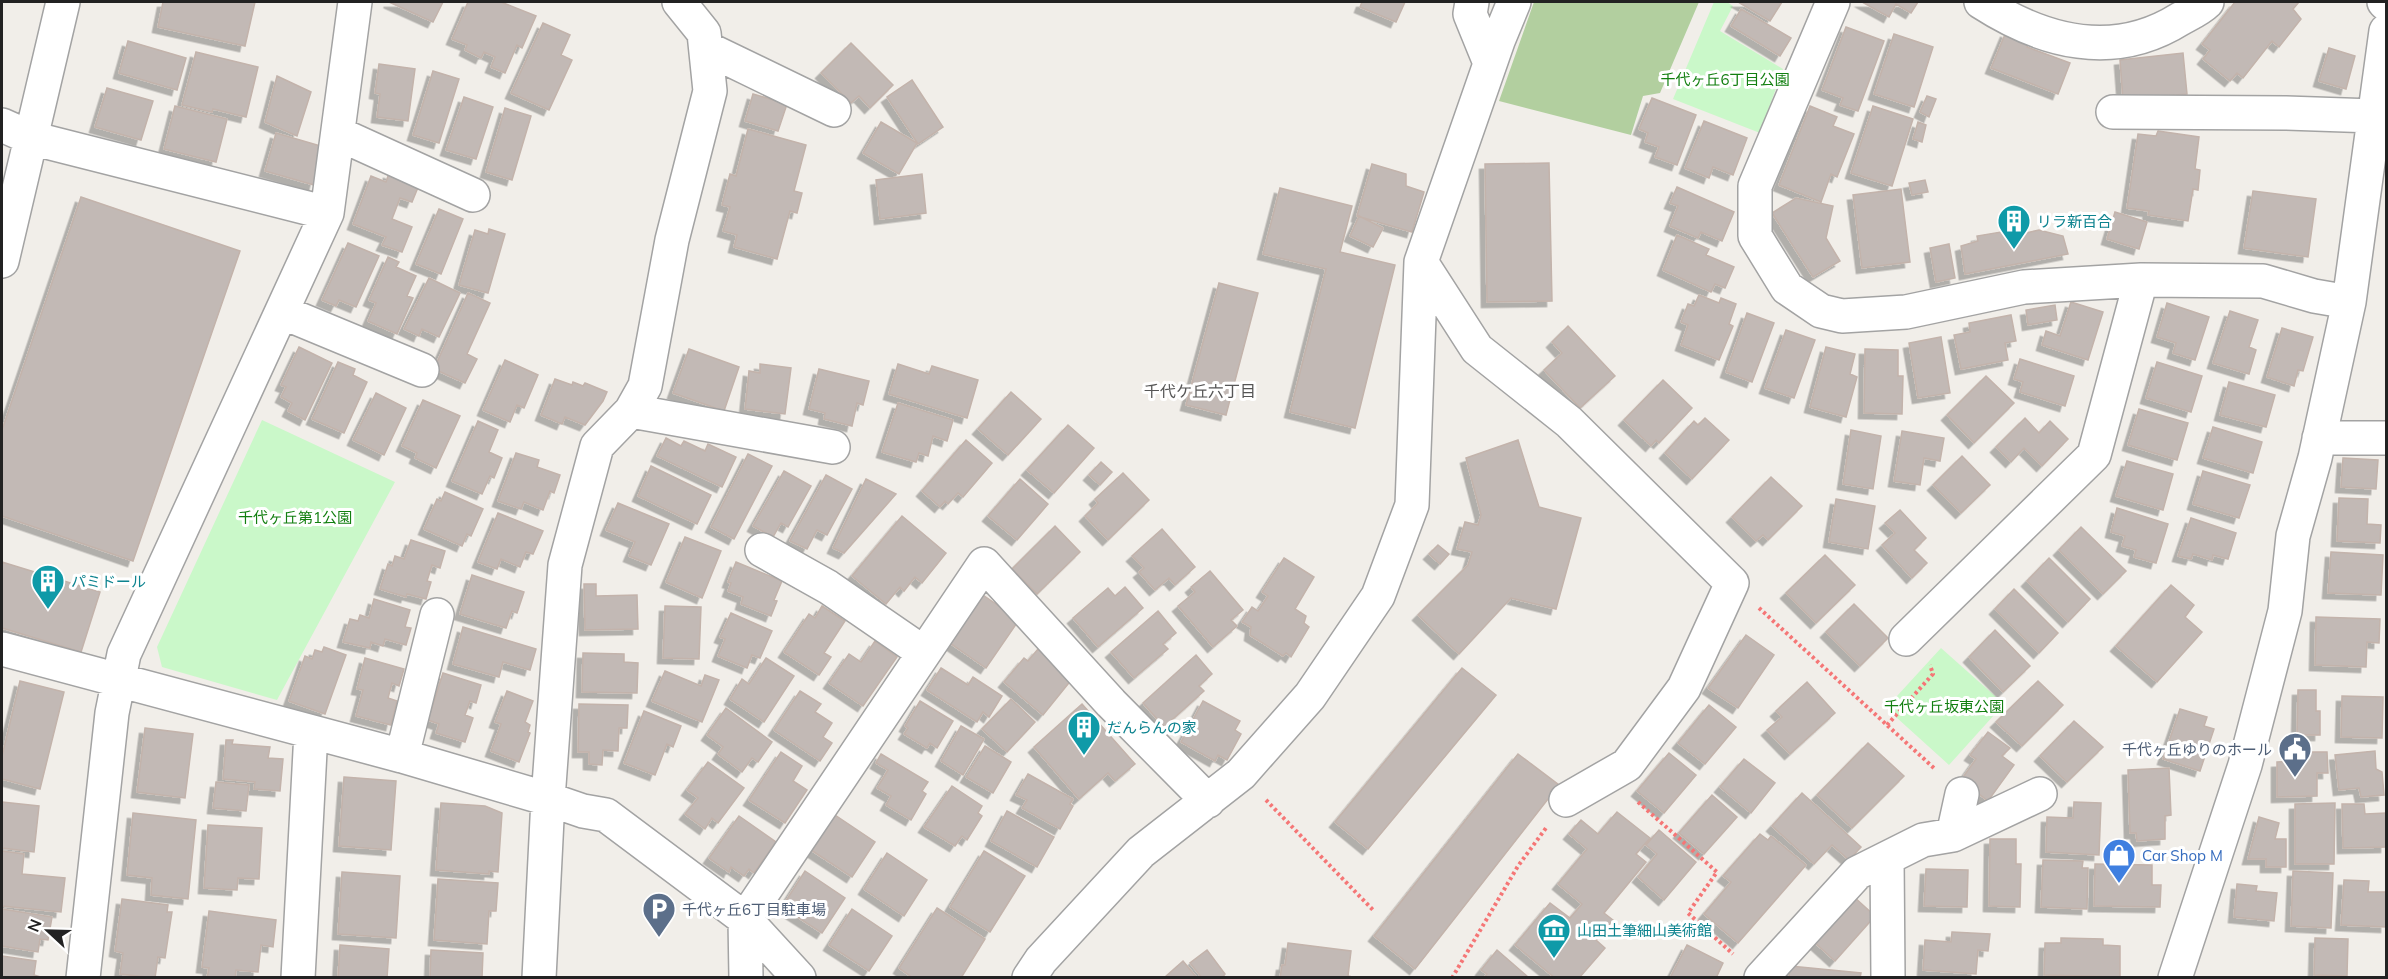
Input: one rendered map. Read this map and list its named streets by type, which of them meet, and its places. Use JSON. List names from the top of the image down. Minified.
{"districts":["千代ケ丘六丁目"],"parks":["千代ヶ丘6丁目公園","千代ヶ丘第1公園","千代ヶ丘坂東公園"],"places":{"building":["リラ新百合","パミドール","だんらんの家"],"public building":["千代ヶ丘ゆりのホール"],"shop":["Car Shop M"],"parking":["千代ヶ丘6丁目駐車場"],"museum":["山田土筆細山美術館"]},"north":"left"}
